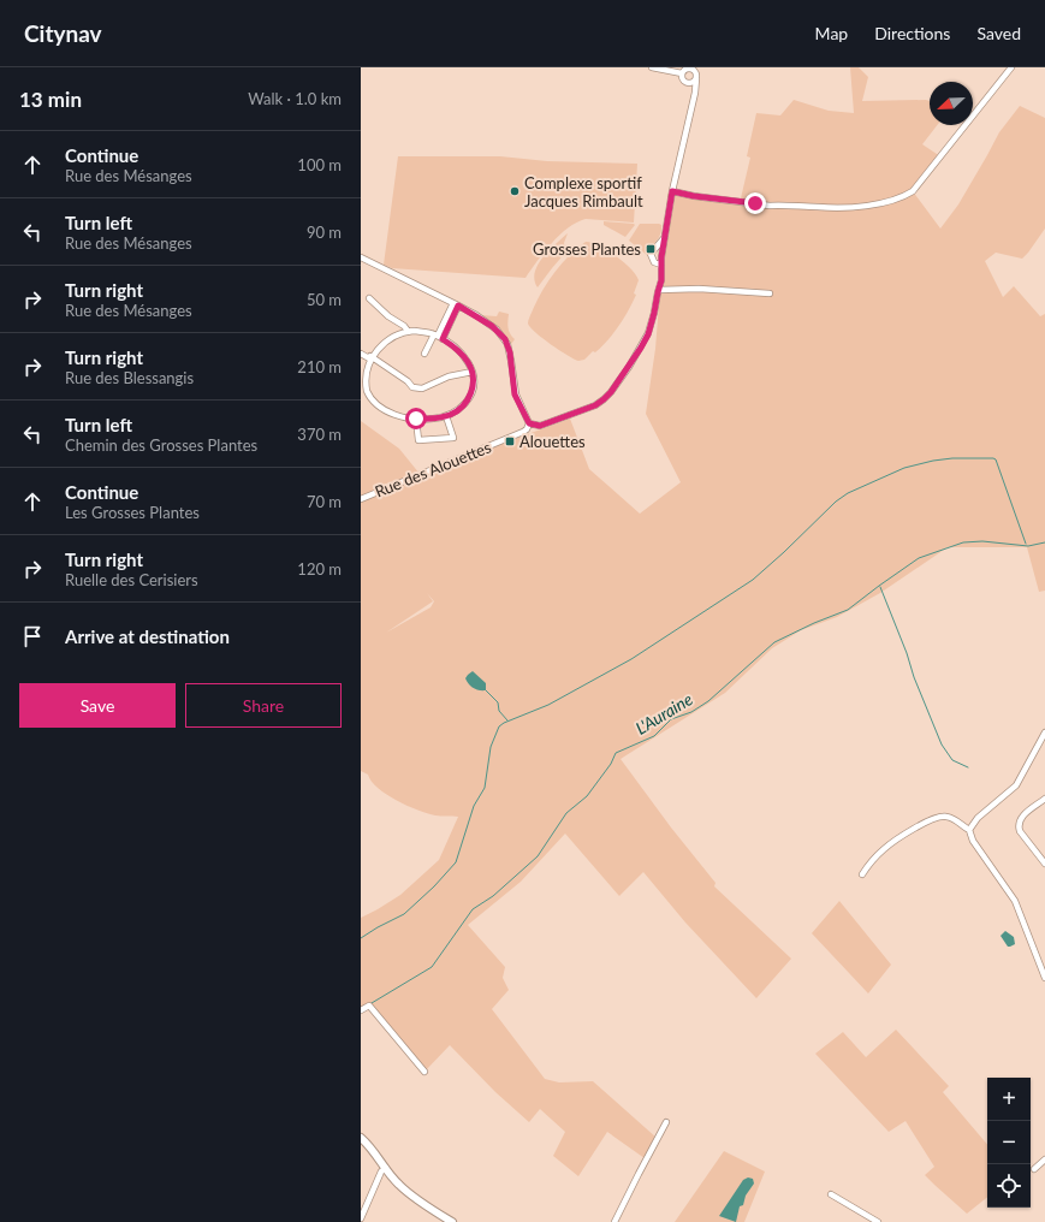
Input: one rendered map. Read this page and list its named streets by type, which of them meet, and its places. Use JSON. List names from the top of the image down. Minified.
{"streets":{"street":["Rue des Alouettes"]},"water":["L'Auraine"],"places":{"other":["Complexe sportif Jacques Rimbault"],"transit":["Grosses Plantes","Alouettes"]},"north":"bottom left","page":{"header":"Citynav","nav":["Map","Directions","Saved"],"heading":["13 min","Walk · 1.0 km"],"list":[["Continue","Rue des Mésanges","100 m"],["Turn left","Rue des Mésanges","90 m"],["Turn right","Rue des Mésanges","50 m"],["Turn right","Rue des Blessangis","210 m"],["Turn left","Chemin des Grosses Plantes","370 m"],["Continue","Les Grosses Plantes","70 m"],["Turn right","Ruelle des Cerisiers","120 m"],"Arrive at destination"],"buttons":["Save","Share"],"map_buttons":["+","−"]}}
